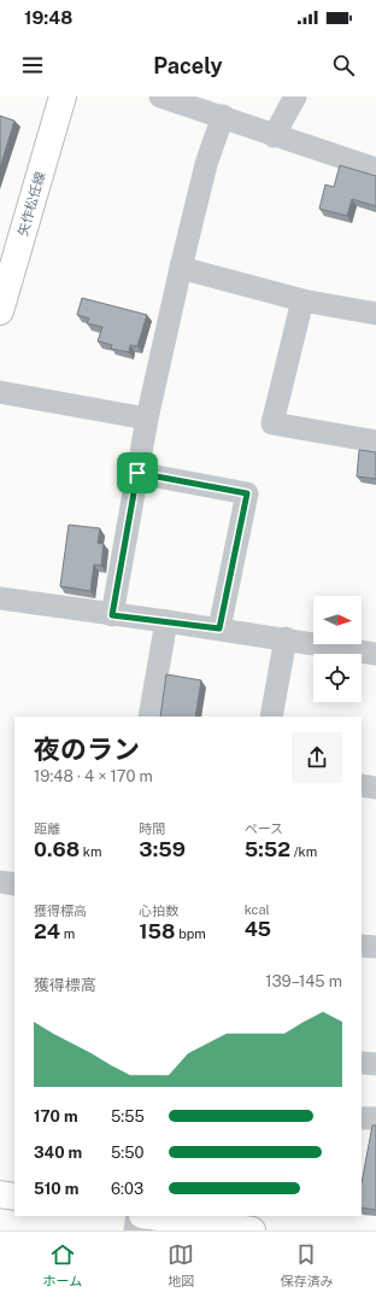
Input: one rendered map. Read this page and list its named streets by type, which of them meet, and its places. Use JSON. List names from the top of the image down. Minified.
{"streets":{"main road":["矢作松任線"]},"north":"right","page":{"status":"19:48","header":"Pacely","heading":["夜のラン","19:48 · 4 × 170 m"],"stats":[["距離","0.68 km"],["時間","3:59"],["ペース","5:52 /km"],["獲得標高","24 m"],["心拍数","158 bpm"],["kcal","45"]],"chart":["獲得標高","139–145 m"],"list":[{"name":"170 m","note":"5:55"},{"name":"340 m","note":"5:50"},{"name":"510 m","note":"6:03"}],"tabs":["ホーム","地図","保存済み"]}}
